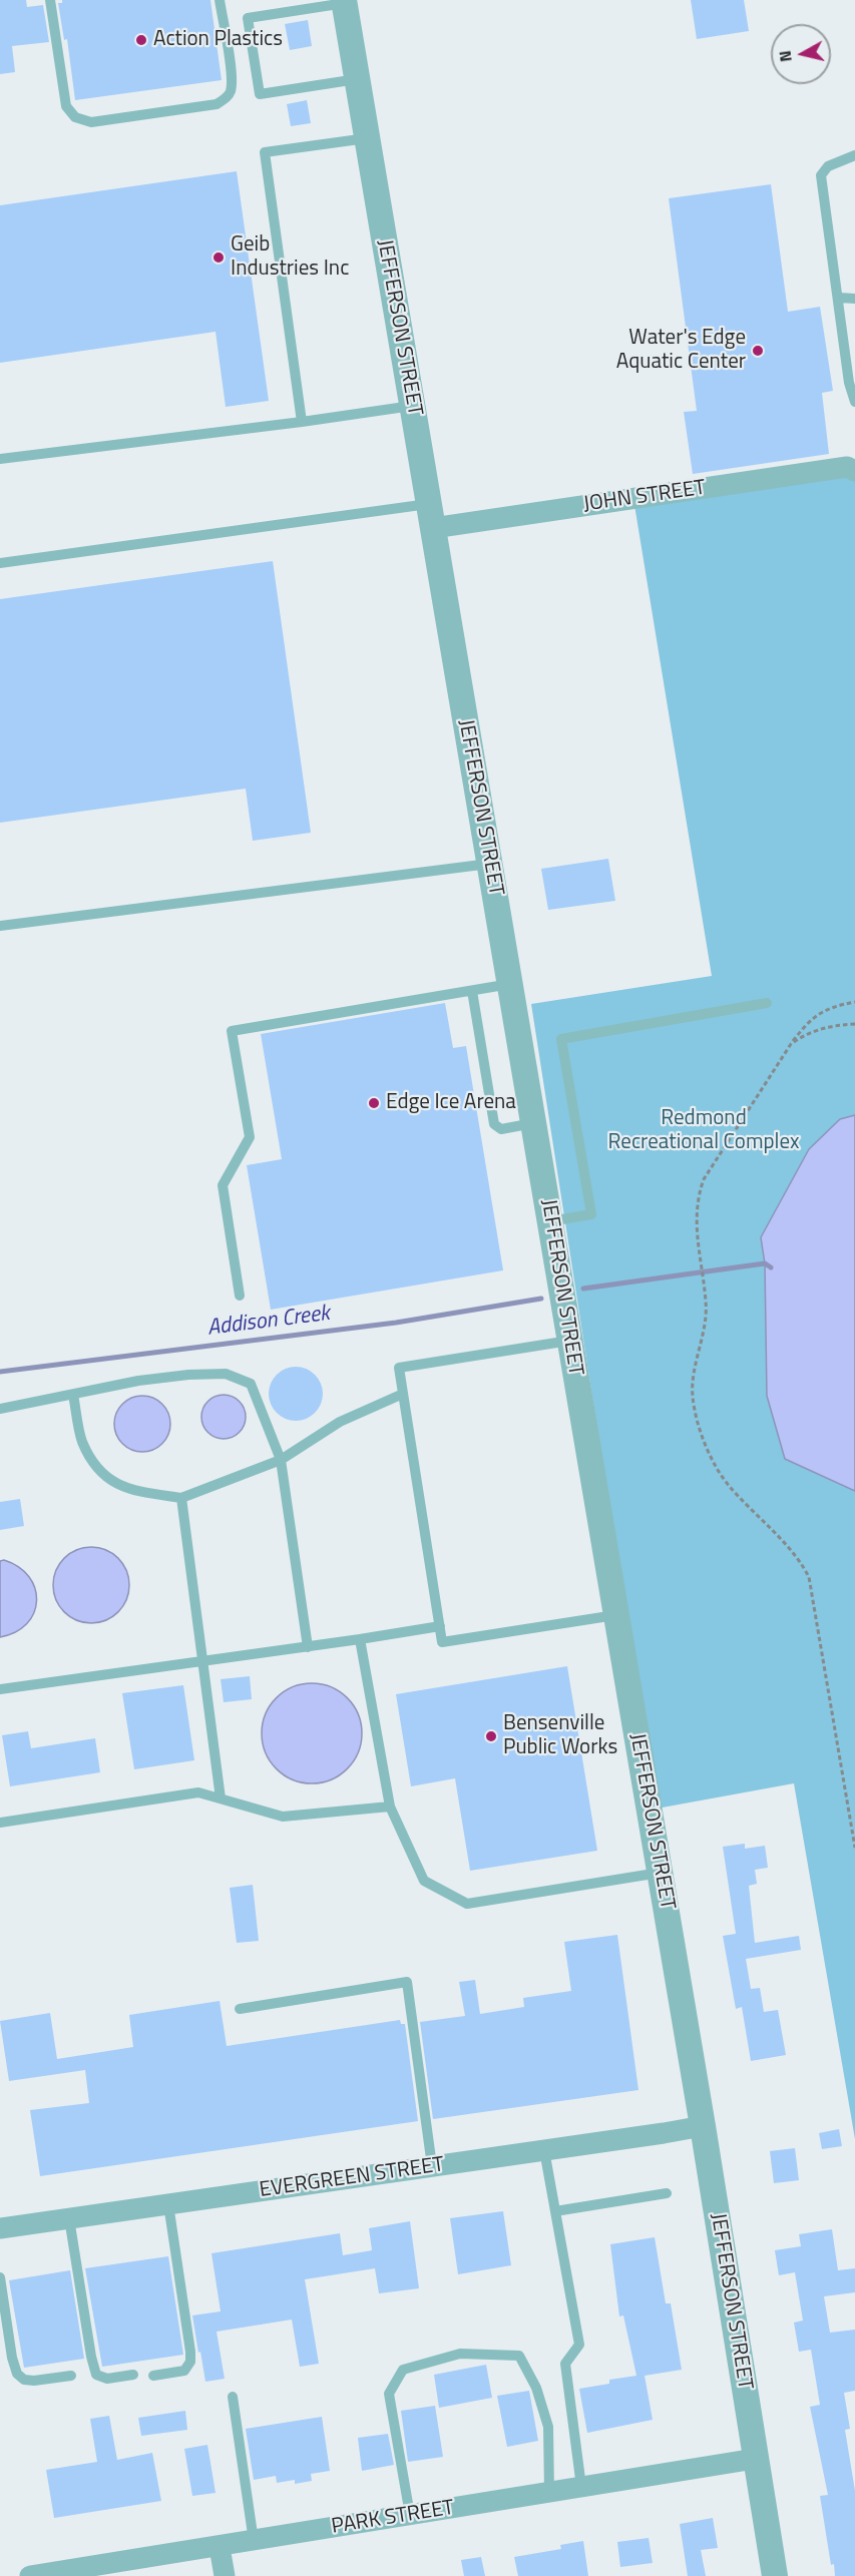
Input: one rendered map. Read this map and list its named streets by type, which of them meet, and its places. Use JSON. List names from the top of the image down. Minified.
{"streets":{"street":["JEFFERSON STREET","JOHN STREET","EVERGREEN STREET","PARK STREET"]},"crossings":[["JEFFERSON STREET","JOHN STREET"],["JEFFERSON STREET","EVERGREEN STREET"],["JEFFERSON STREET","PARK STREET"]],"water":["Addison Creek"],"parks":["Redmond Recreational Complex"],"places":["Action Plastics","Geib Industries Inc","Water's Edge Aquatic Center","Edge Ice Arena","Bensenville Public Works"],"north":"left"}
